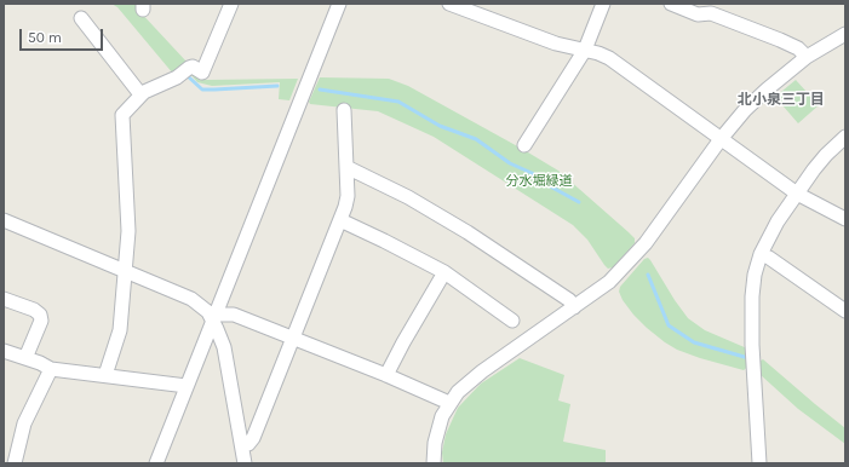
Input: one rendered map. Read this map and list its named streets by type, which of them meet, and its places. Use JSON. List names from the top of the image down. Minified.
{"districts":["北小泉三丁目"],"parks":["分水堀緑道"],"scale_bar":"50 m"}
